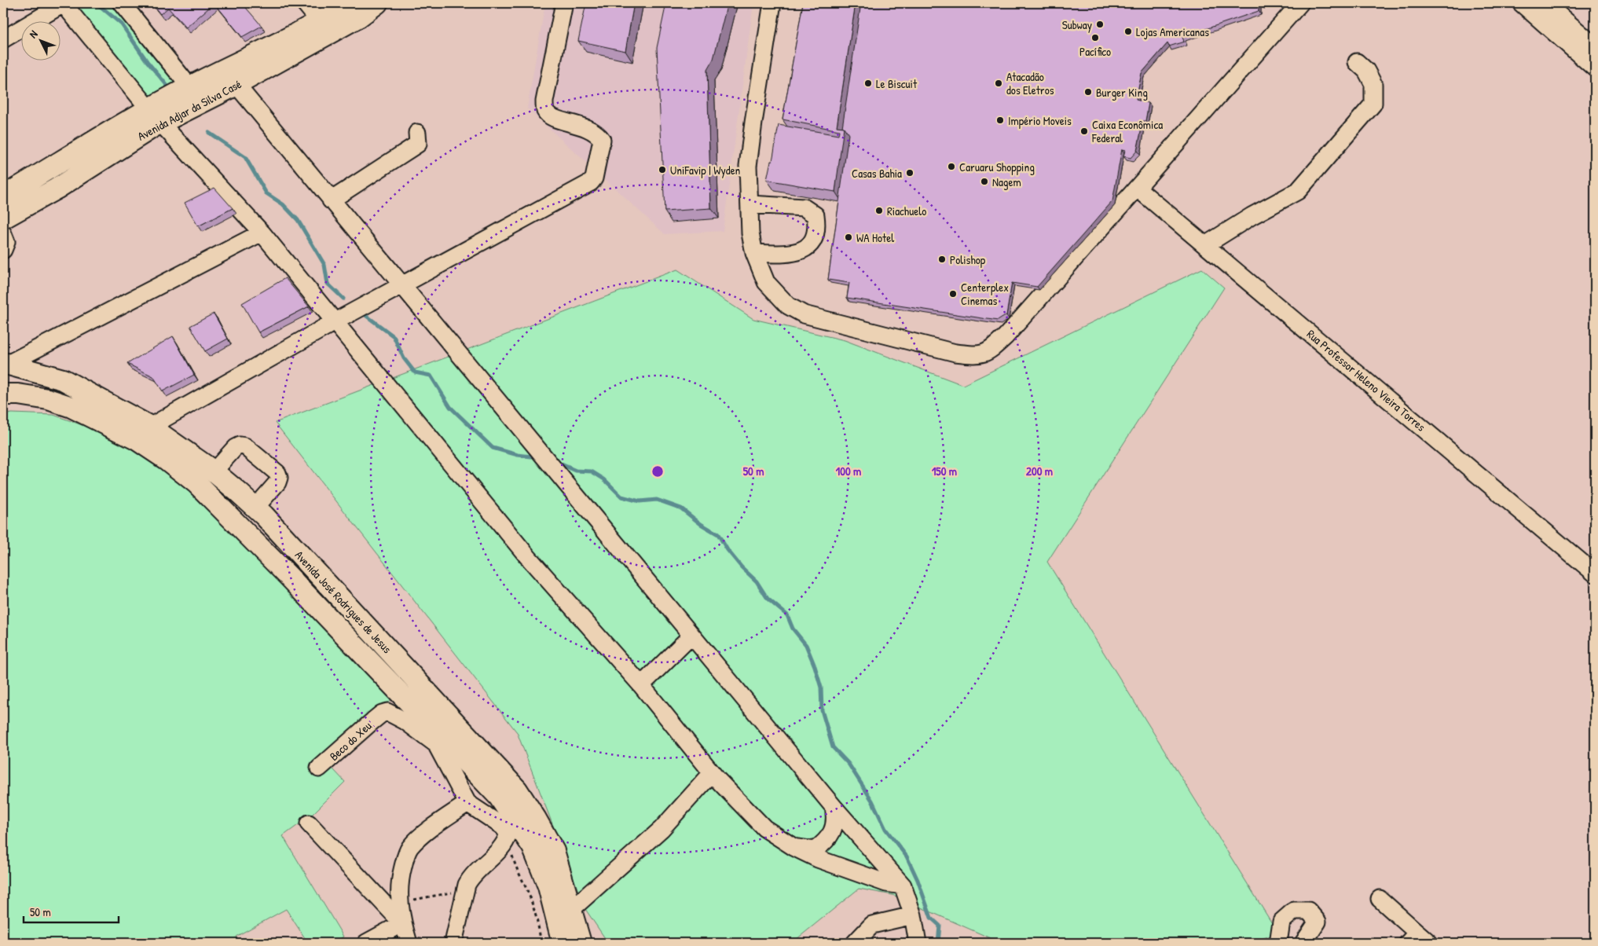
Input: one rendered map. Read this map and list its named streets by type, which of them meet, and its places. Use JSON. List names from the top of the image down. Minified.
{"streets":{"main road":["Avenida Adjar da Silva Casé","Avenida José Rodrigues de Jesus"],"street":["Rua Professor Heleno Vieira Torres","Beco do Xeu"]},"crossings":[["Avenida José Rodrigues de Jesus","Beco do Xeu"]],"places":["Subway","Lojas Americanas","Pacífico","Le Biscuit","Atacadão dos Eletros","Burger King","Império Moveis","Caixa Econômica Federal","Caruaru Shopping","UniFavip | Wyden","Casas Bahia","Nagem","Riachuelo","WA Hotel","Polishop","Centerplex Cinemas"],"scale_bar":"50 m","north":"top left","rings":["50 m","100 m","150 m","200 m"]}
